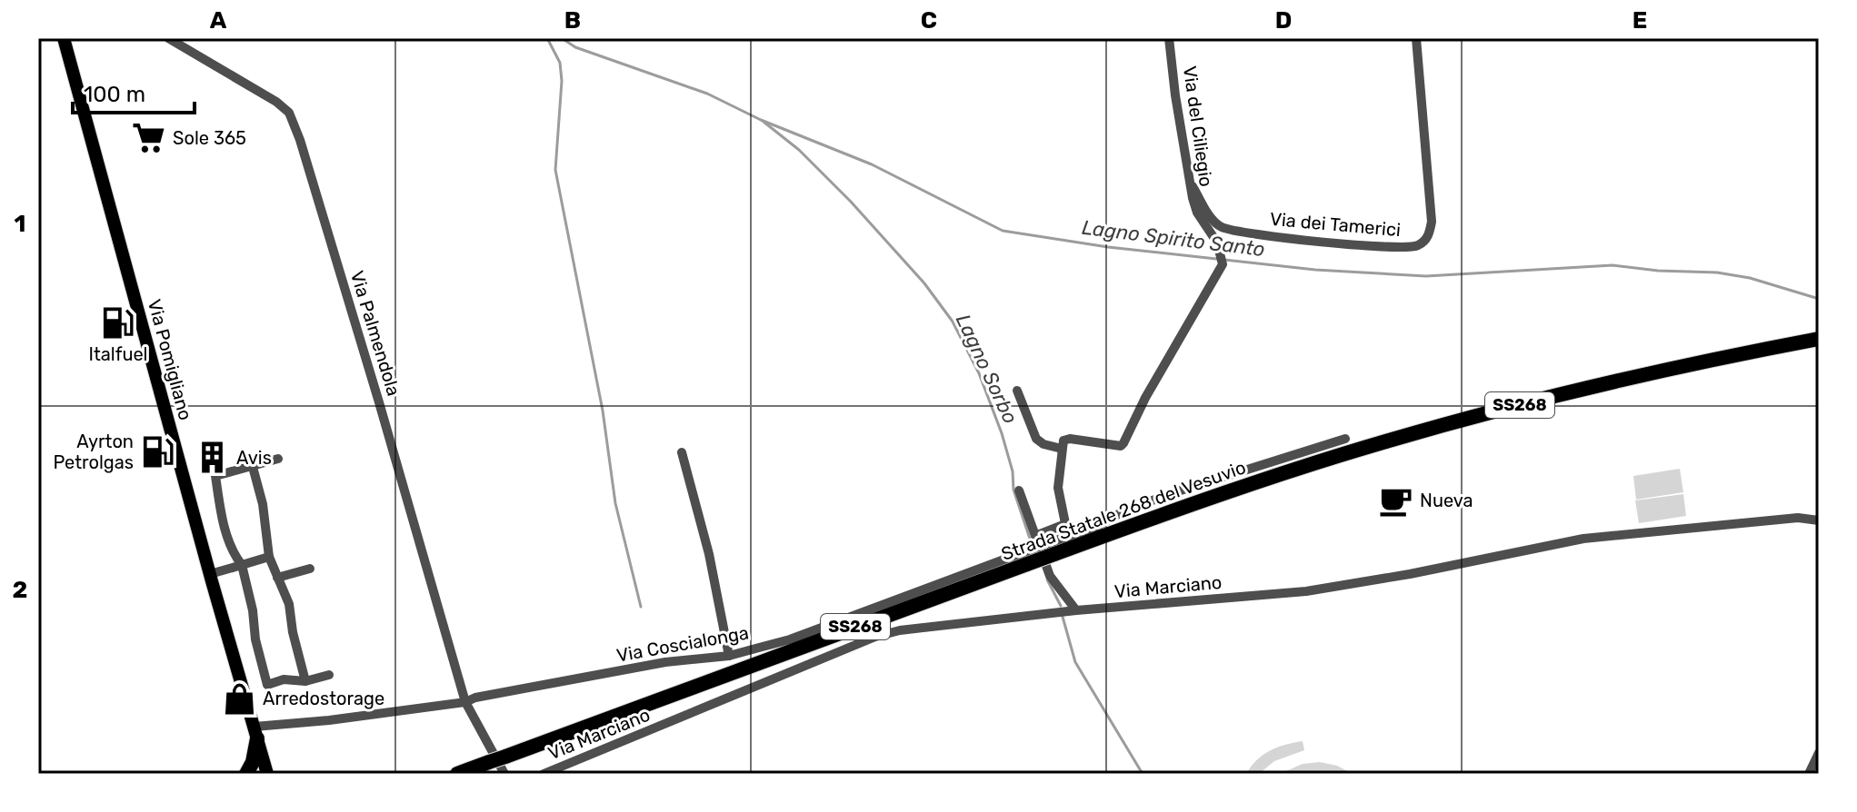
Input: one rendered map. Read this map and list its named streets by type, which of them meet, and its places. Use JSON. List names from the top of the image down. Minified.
{"streets":{"highway":["SS268","Strada Statale 268 del Vesuvio"],"main road":["Via Pomigliano"],"street":["Via del Ciliegio","Via dei Tamerici","Via Palmendola","Via Marciano","Via Coscialonga"]},"crossings":[["Via del Ciliegio","Via dei Tamerici"],["Via Palmendola","Via Coscialonga"],["Via Pomigliano","Via Coscialonga"],["Strada Statale 268 del Vesuvio","Via Coscialonga"]],"water":["Lagno Spirito Santo","Lagno Sorbo"],"places":{"supermarket":["Sole 365"],"fuel station":["Italfuel","Ayrton Petrolgas"],"building":["Avis"],"cafe":["Nueva"],"shop":["Arredostorage"]},"scale_bar":"100 m","grid":{"columns":["A","B","C","D","E"],"rows":["1","2"]}}
